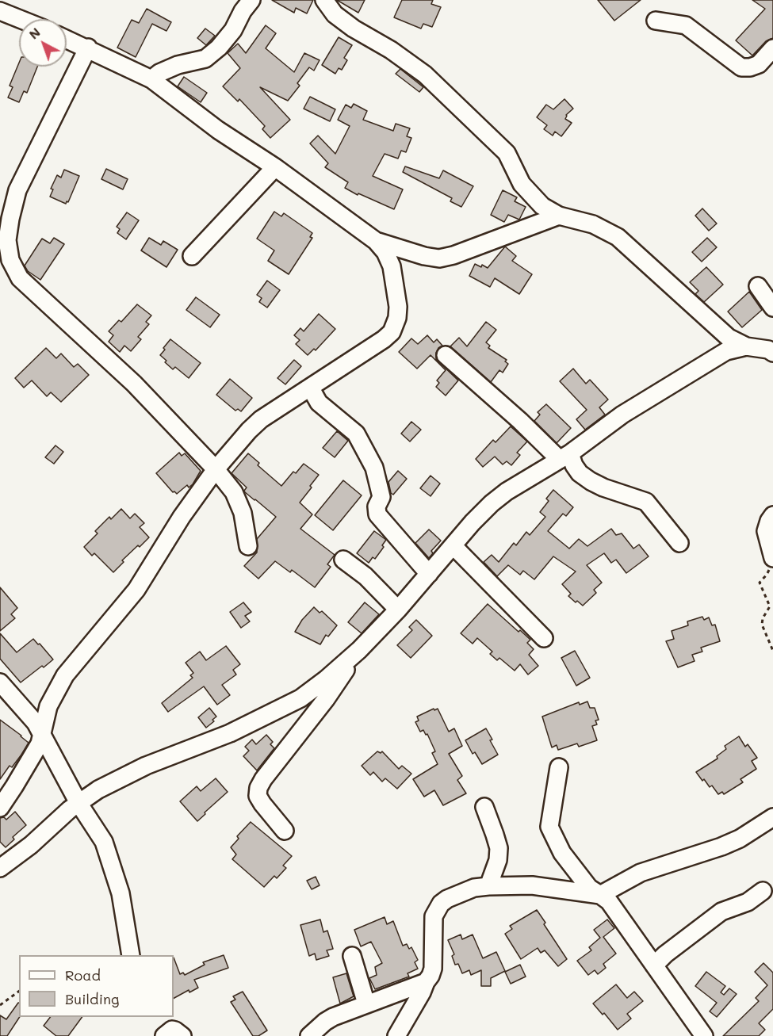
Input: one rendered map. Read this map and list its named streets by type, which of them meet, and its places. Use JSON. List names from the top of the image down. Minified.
{"legend":["Road","Building"],"north":"top left"}
